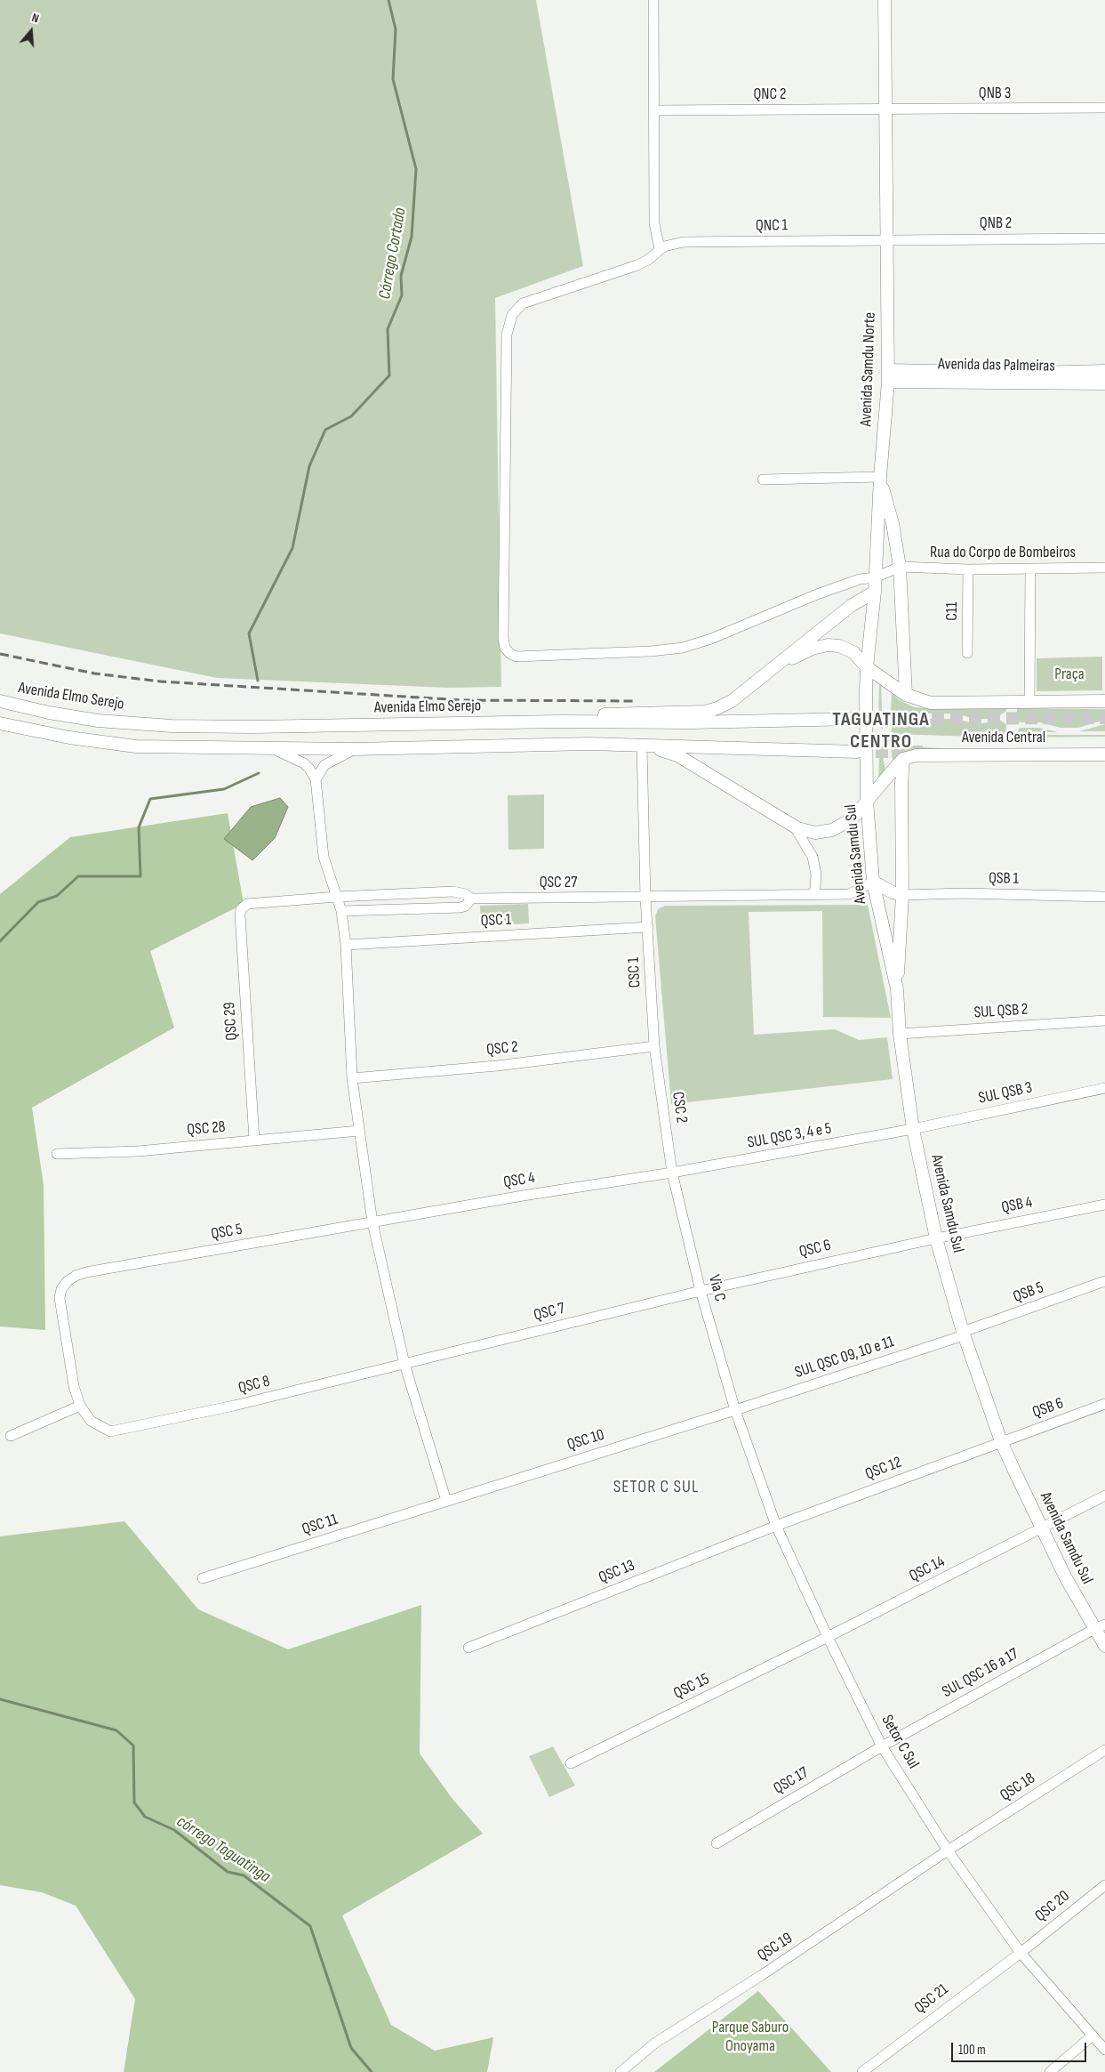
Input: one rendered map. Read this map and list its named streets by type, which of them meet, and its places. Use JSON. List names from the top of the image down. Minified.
{"streets":{"main road":["Avenida das Palmeiras","Avenida Samdu Norte","Avenida Elmo Serejo","Avenida Central","Avenida Samdu Sul"],"street":["QNB 3","QNC 2","QNB 2","QNC 1","Rua do Corpo de Bombeiros","C11","QSB 1","QSC 27","QSC 1","CSC 1","SUL QSB 2","QSC 29","QSC 2","SUL QSB 3","CSC 2","QSC 28","SUL QSC 3, 4 e 5","QSC 4","QSB 4","QSC 5","QSC 6","Via C","QSB 5","QSC 7","SUL QSC 09, 10 e 11","QSC 8","QSB 6","QSC 10","QSC 12","QSC 11","QSC 14","QSC 13","SUL QSC 16 a 17","QSC 15","Setor C Sul","QSC 17","QSC 18","QSC 20","QSC 19","QSC 21"]},"crossings":[["QNB 3","QNC 2"],["QNB 3","Avenida Samdu Norte"],["QNC 2","Avenida Samdu Norte"],["QNB 2","QNC 1"],["QNB 2","Avenida Samdu Norte"],["QNC 1","Avenida Samdu Norte"],["Avenida das Palmeiras","Avenida Samdu Norte"],["Avenida Samdu Norte","Avenida Samdu Sul"],["Rua do Corpo de Bombeiros","C11"],["Avenida Samdu Sul","QSC 27"],["Avenida Samdu Sul","SUL QSB 2"],["Avenida Samdu Sul","SUL QSB 3"],["Avenida Samdu Sul","SUL QSC 3, 4 e 5"],["Avenida Samdu Sul","QSB 4"],["Avenida Samdu Sul","QSC 6"],["Avenida Samdu Sul","QSB 5"],["Avenida Samdu Sul","SUL QSC 09, 10 e 11"],["Avenida Samdu Sul","QSB 6"],["Avenida Samdu Sul","QSC 12"],["Avenida Samdu Sul","QSC 14"],["Avenida Samdu Sul","SUL QSC 16 a 17"],["QSC 27","CSC 1"],["QSC 27","QSC 29"],["QSC 1","CSC 1"],["CSC 1","QSC 2"],["CSC 1","CSC 2"],["QSC 29","QSC 28"],["QSC 2","CSC 2"],["SUL QSB 3","SUL QSC 3, 4 e 5"],["CSC 2","SUL QSC 3, 4 e 5"],["CSC 2","QSC 4"],["CSC 2","Via C"],["SUL QSC 3, 4 e 5","QSC 4"],["SUL QSC 3, 4 e 5","Via C"],["QSC 4","QSC 5"],["QSC 4","Via C"],["QSB 4","QSC 6"],["QSC 5","QSC 8"],["QSC 6","Via C"],["QSC 6","QSC 7"],["Via C","QSC 7"],["Via C","SUL QSC 09, 10 e 11"],["Via C","QSC 10"],["Via C","Setor C Sul"],["QSB 5","SUL QSC 09, 10 e 11"],["QSC 7","QSC 8"],["SUL QSC 09, 10 e 11","QSC 10"],["SUL QSC 09, 10 e 11","Setor C Sul"],["QSB 6","QSC 12"],["QSC 10","QSC 11"],["QSC 10","Setor C Sul"],["QSC 12","QSC 13"],["QSC 12","Setor C Sul"],["QSC 14","QSC 15"],["QSC 14","Setor C Sul"],["QSC 13","Setor C Sul"],["SUL QSC 16 a 17","Setor C Sul"],["SUL QSC 16 a 17","QSC 17"],["QSC 15","Setor C Sul"],["Setor C Sul","QSC 17"],["Setor C Sul","QSC 18"],["Setor C Sul","QSC 20"],["Setor C Sul","QSC 19"],["Setor C Sul","QSC 21"],["QSC 18","QSC 19"],["QSC 20","QSC 21"]],"districts":["TAGUATINGA CENTRO","SETOR C SUL"],"water":["Córrego Cortado","córrego Taguatinga"],"parks":["Praça","Parque Saburo Onoyama"],"scale_bar":"100 m","north":"top"}
